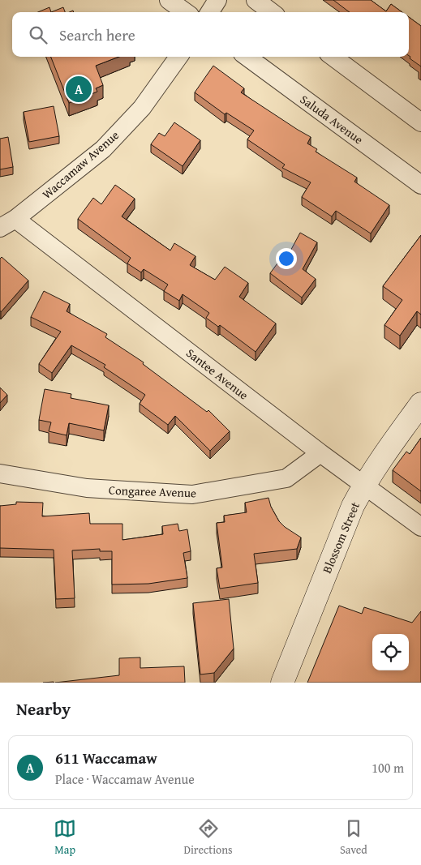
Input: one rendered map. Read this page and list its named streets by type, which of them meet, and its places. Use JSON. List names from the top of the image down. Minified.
{"streets":{"main road":["Blossom Street"],"street":["Saluda Avenue","Waccamaw Avenue","Santee Avenue","Congaree Avenue"]},"crossings":[["Waccamaw Avenue","Santee Avenue"],["Santee Avenue","Congaree Avenue"],["Santee Avenue","Blossom Street"]],"page":{"search":"Search here","pins":"A","heading":"Nearby","list":[{"mark":"A","name":"611 Waccamaw","note":"Place · Waccamaw Avenue","value":"100 m"}],"nav":["Map","Directions","Saved"]}}
